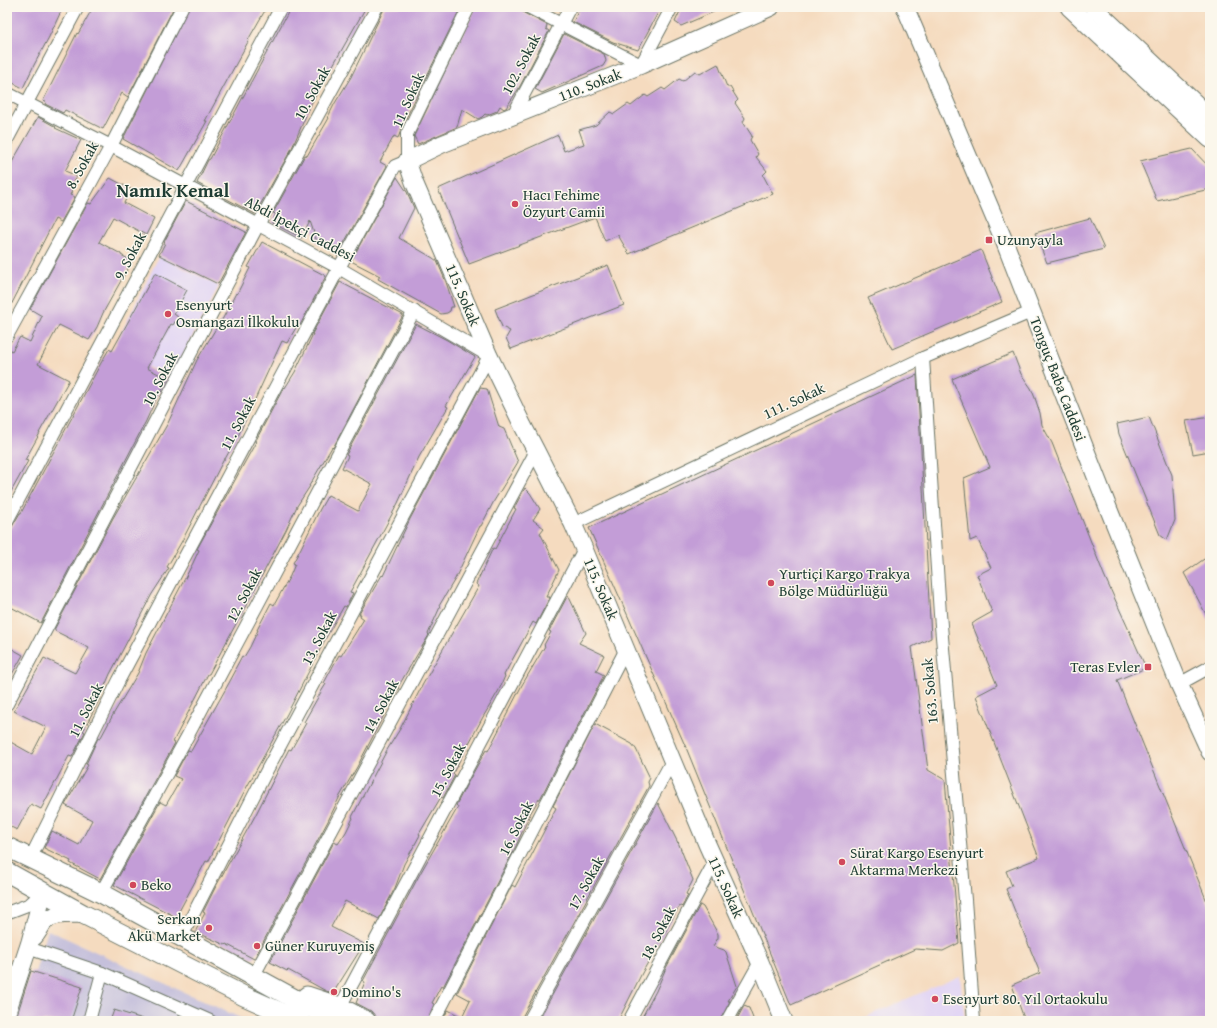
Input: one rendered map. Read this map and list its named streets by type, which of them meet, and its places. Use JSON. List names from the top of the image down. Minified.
{"streets":{"street":["102. Sokak","110. Sokak","10. Sokak","11. Sokak","8. Sokak","Abdi İpekçi Caddesi","9. Sokak","115. Sokak","Tonguç Baba Caddesi","111. Sokak","12. Sokak","13. Sokak","163. Sokak","14. Sokak","15. Sokak","16. Sokak","17. Sokak","18. Sokak"]},"crossings":[["102. Sokak","110. Sokak"],["110. Sokak","11. Sokak"],["110. Sokak","115. Sokak"],["10. Sokak","Abdi İpekçi Caddesi"],["11. Sokak","Abdi İpekçi Caddesi"],["11. Sokak","115. Sokak"],["8. Sokak","Abdi İpekçi Caddesi"],["Abdi İpekçi Caddesi","9. Sokak"],["Abdi İpekçi Caddesi","115. Sokak"],["Abdi İpekçi Caddesi","12. Sokak"],["Abdi İpekçi Caddesi","13. Sokak"],["115. Sokak","111. Sokak"],["115. Sokak","13. Sokak"],["115. Sokak","14. Sokak"],["115. Sokak","15. Sokak"],["115. Sokak","16. Sokak"],["115. Sokak","17. Sokak"],["115. Sokak","18. Sokak"],["Tonguç Baba Caddesi","111. Sokak"],["111. Sokak","163. Sokak"]],"districts":["Namık Kemal"],"places":{"other":["Hacı Fehime Özyurt Camii","Esenyurt Osmangazi İlkokulu","Yurtiçi Kargo Trakya Bölge Müdürlüğü","Sürat Kargo Esenyurt Aktarma Merkezi","Beko","Serkan Akü Market","Güner Kuruyemiş","Domino's","Esenyurt 80. Yıl Ortaokulu"],"transit":["Uzunyayla","Teras Evler"]}}
